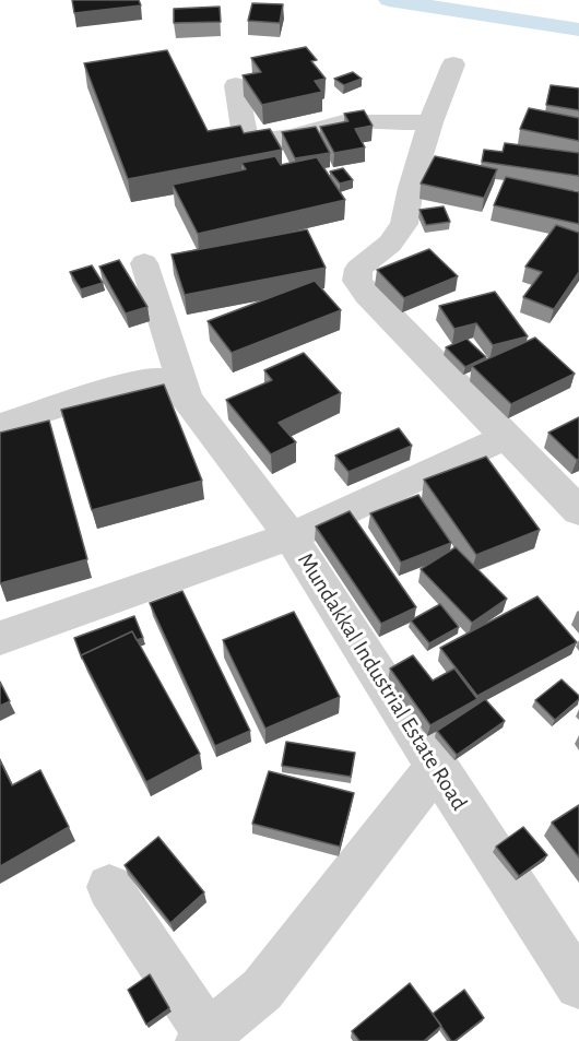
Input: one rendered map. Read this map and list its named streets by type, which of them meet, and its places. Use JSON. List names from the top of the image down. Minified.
{"streets":{"street":["Mundakkal Industrial Estate Road"]}}
